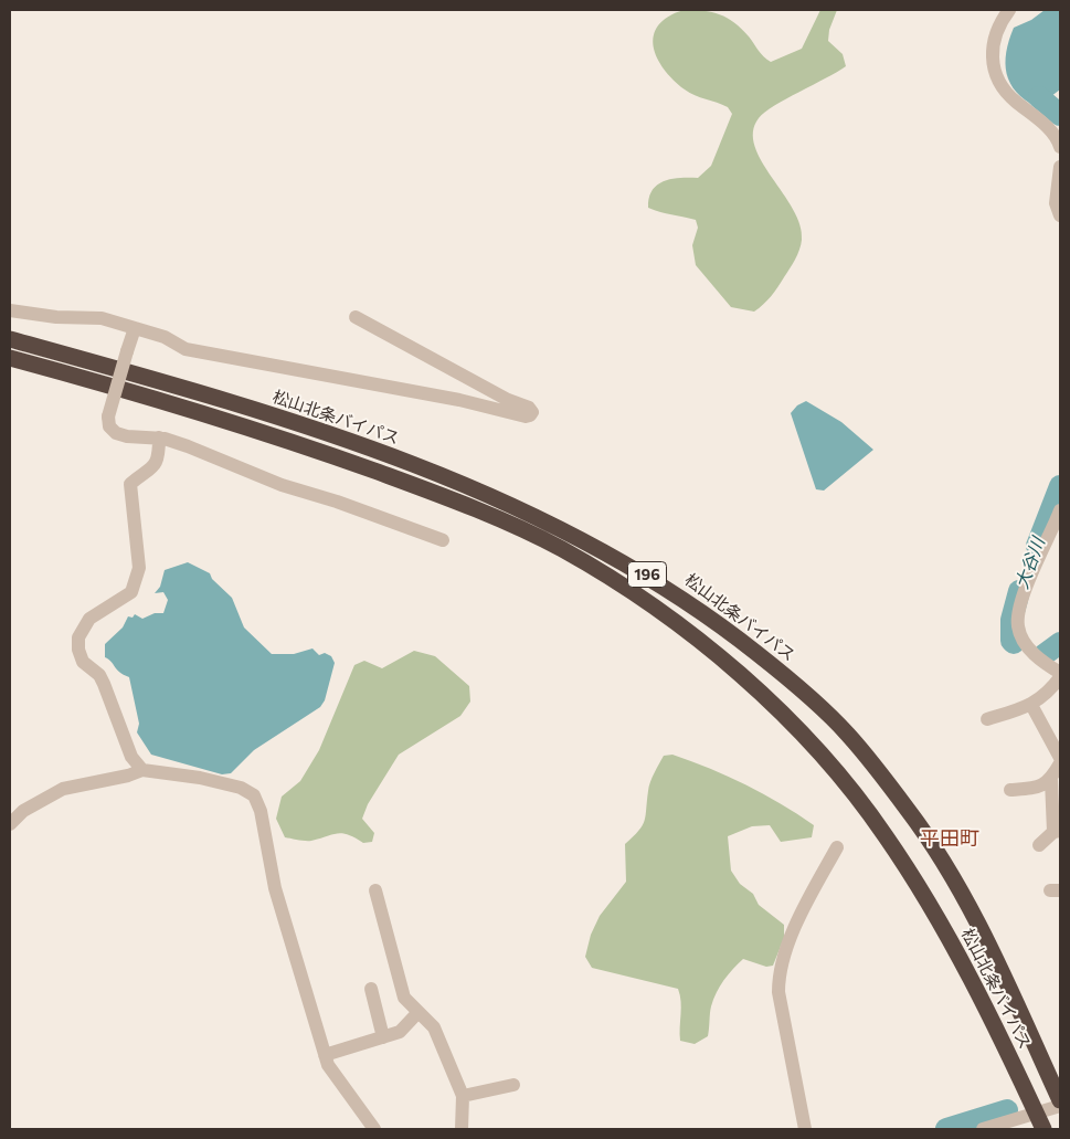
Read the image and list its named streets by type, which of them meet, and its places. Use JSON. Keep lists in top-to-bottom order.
{
  "streets": {
    "highway": ["松山北条バイパス", "196"]
  },
  "districts": ["平田町"],
  "water": ["大谷川"]
}
